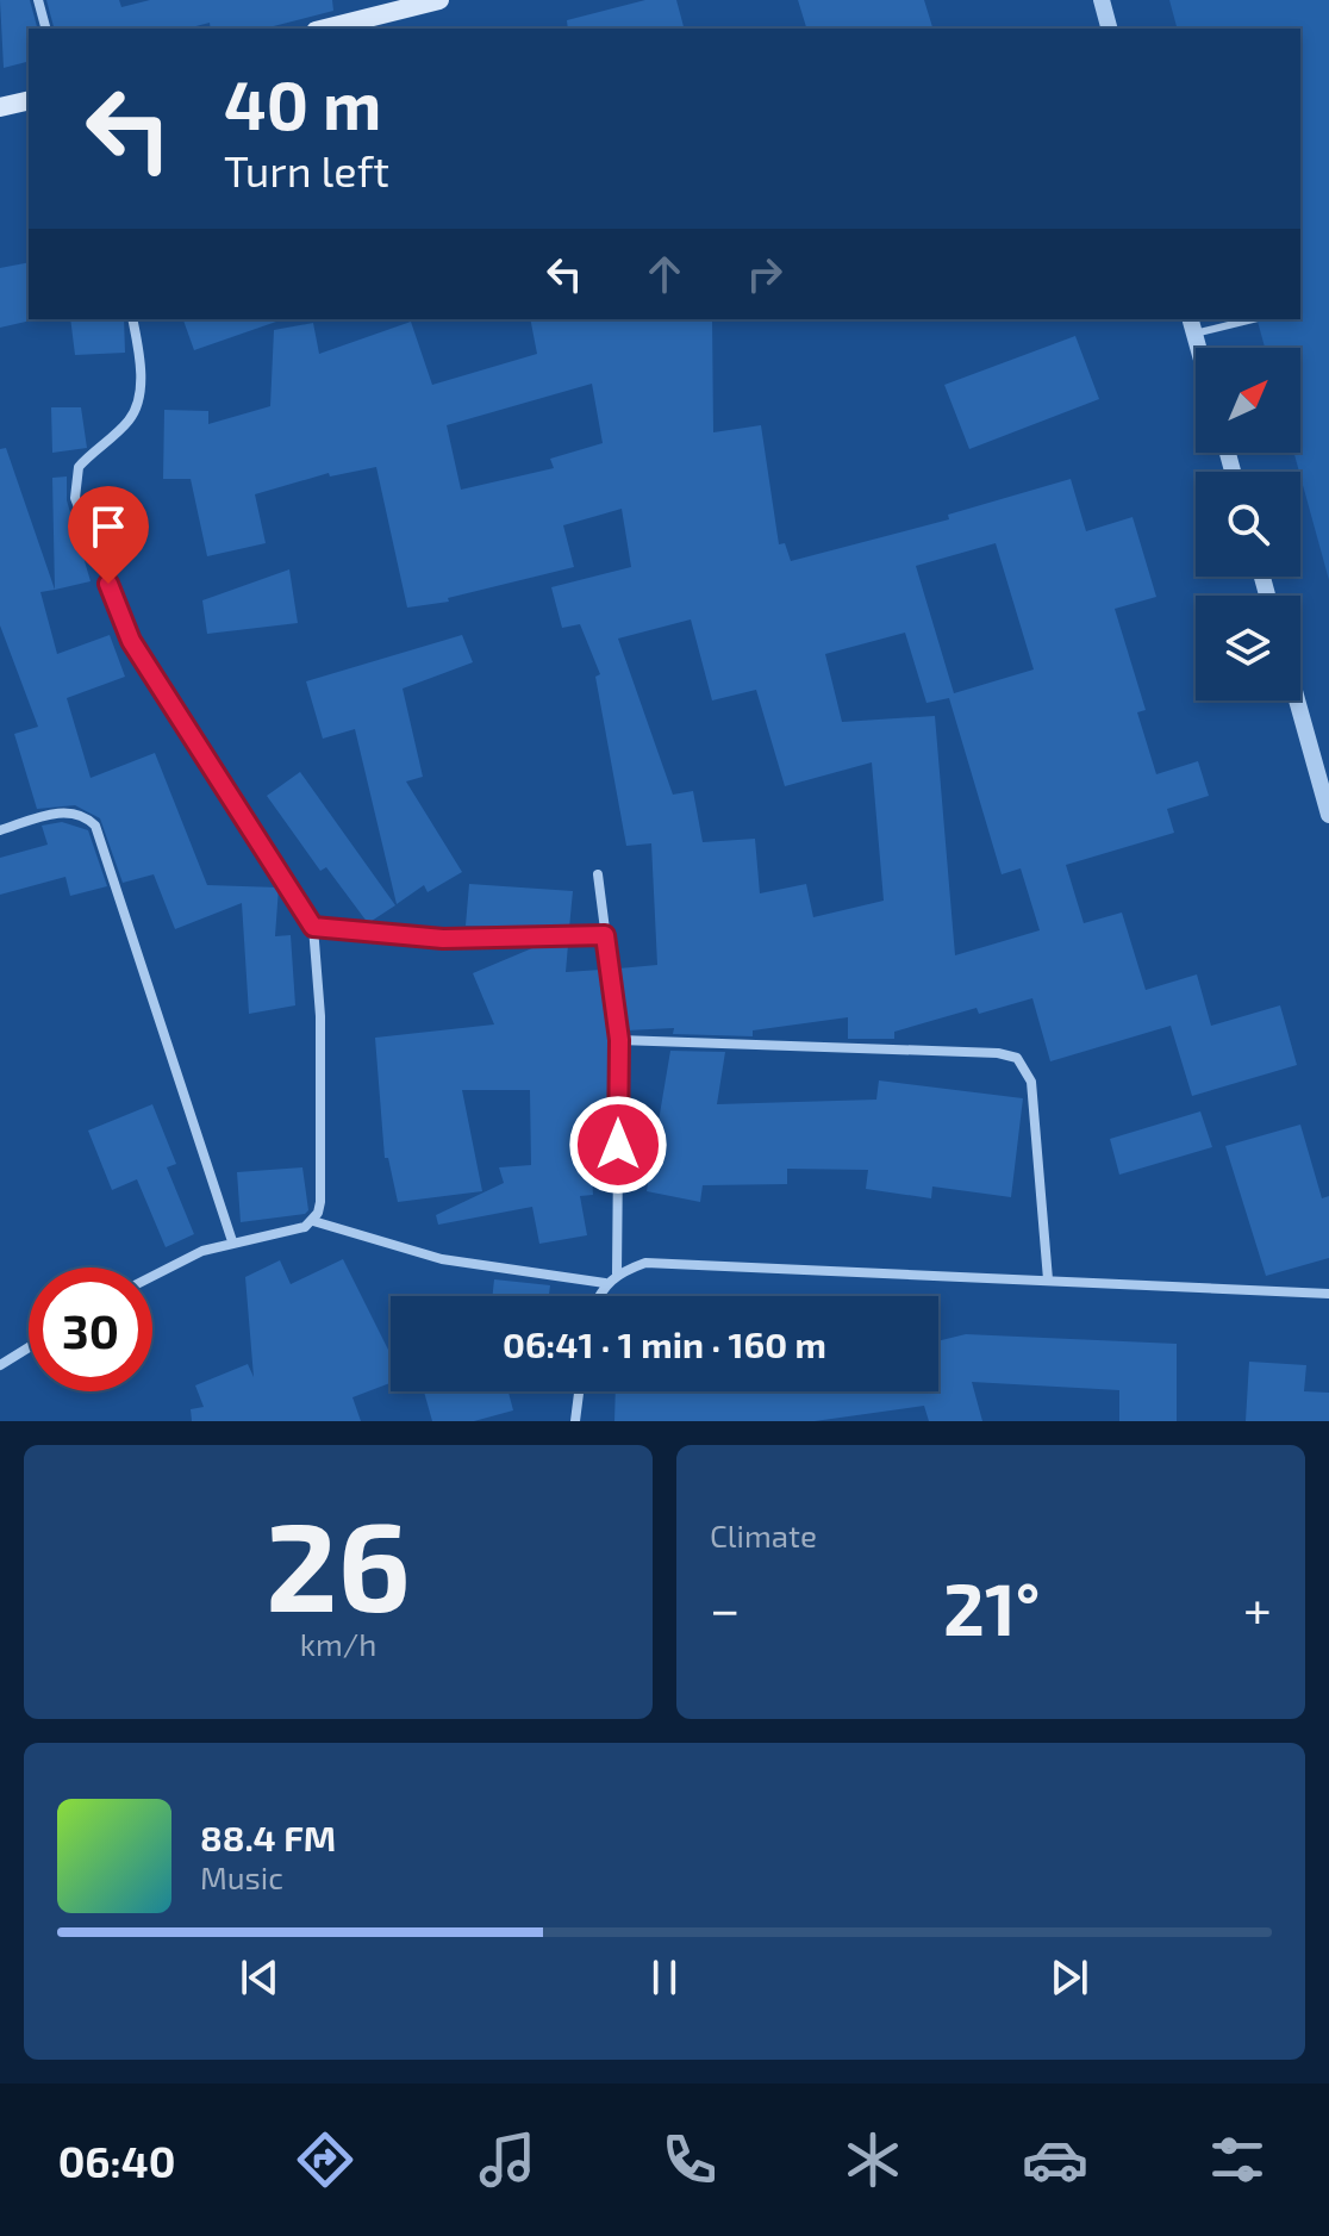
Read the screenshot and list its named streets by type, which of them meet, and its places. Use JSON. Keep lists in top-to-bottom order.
{
  "north": "top right",
  "page": {
    "turn": ["40 m", "Turn left"],
    "limit": "30",
    "trip": "06:41 · 1 min · 160 m",
    "tile": [
      ["26", "km/h"],
      "Climate"
    ],
    "heat": ["−", "21°", "+"],
    "song": ["88.4 FM", "Music"],
    "tabs": "06:40"
  }
}
